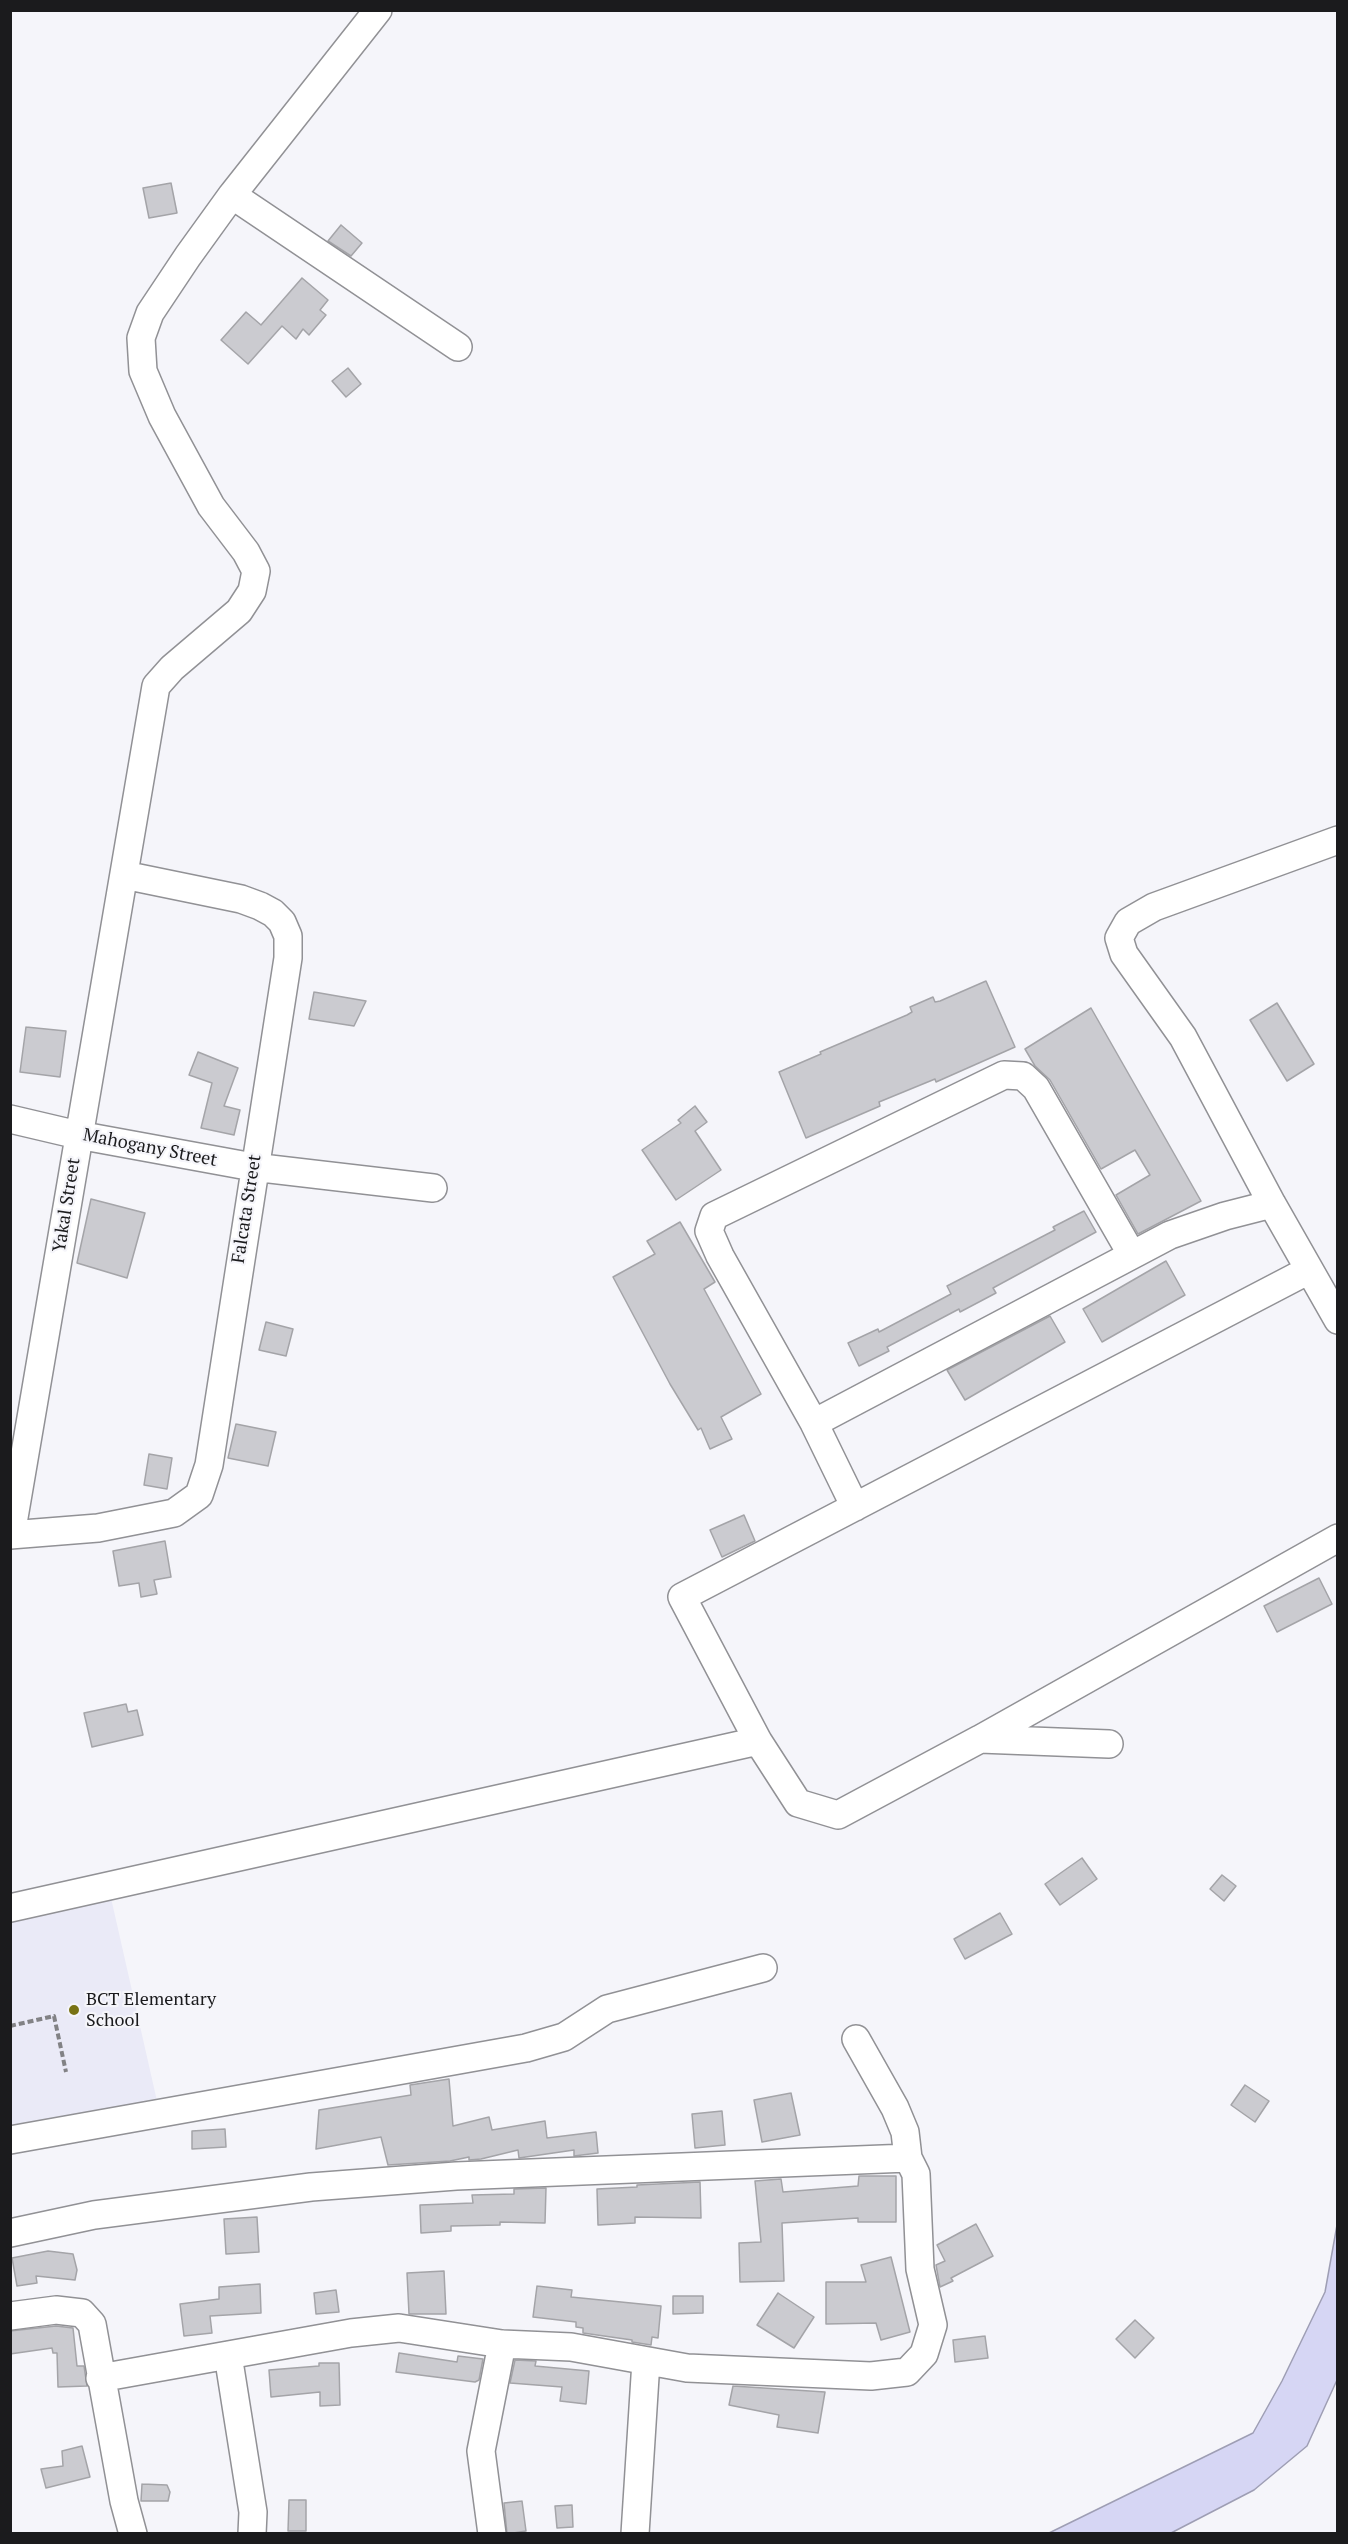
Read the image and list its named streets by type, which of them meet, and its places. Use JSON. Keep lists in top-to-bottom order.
{
  "streets": {
    "street": ["Mahogany Street", "Yakal Street", "Falcata Street"]
  },
  "crossings": [
    ["Mahogany Street", "Yakal Street"],
    ["Mahogany Street", "Falcata Street"],
    ["Yakal Street", "Falcata Street"]
  ],
  "places": ["BCT Elementary School"]
}
